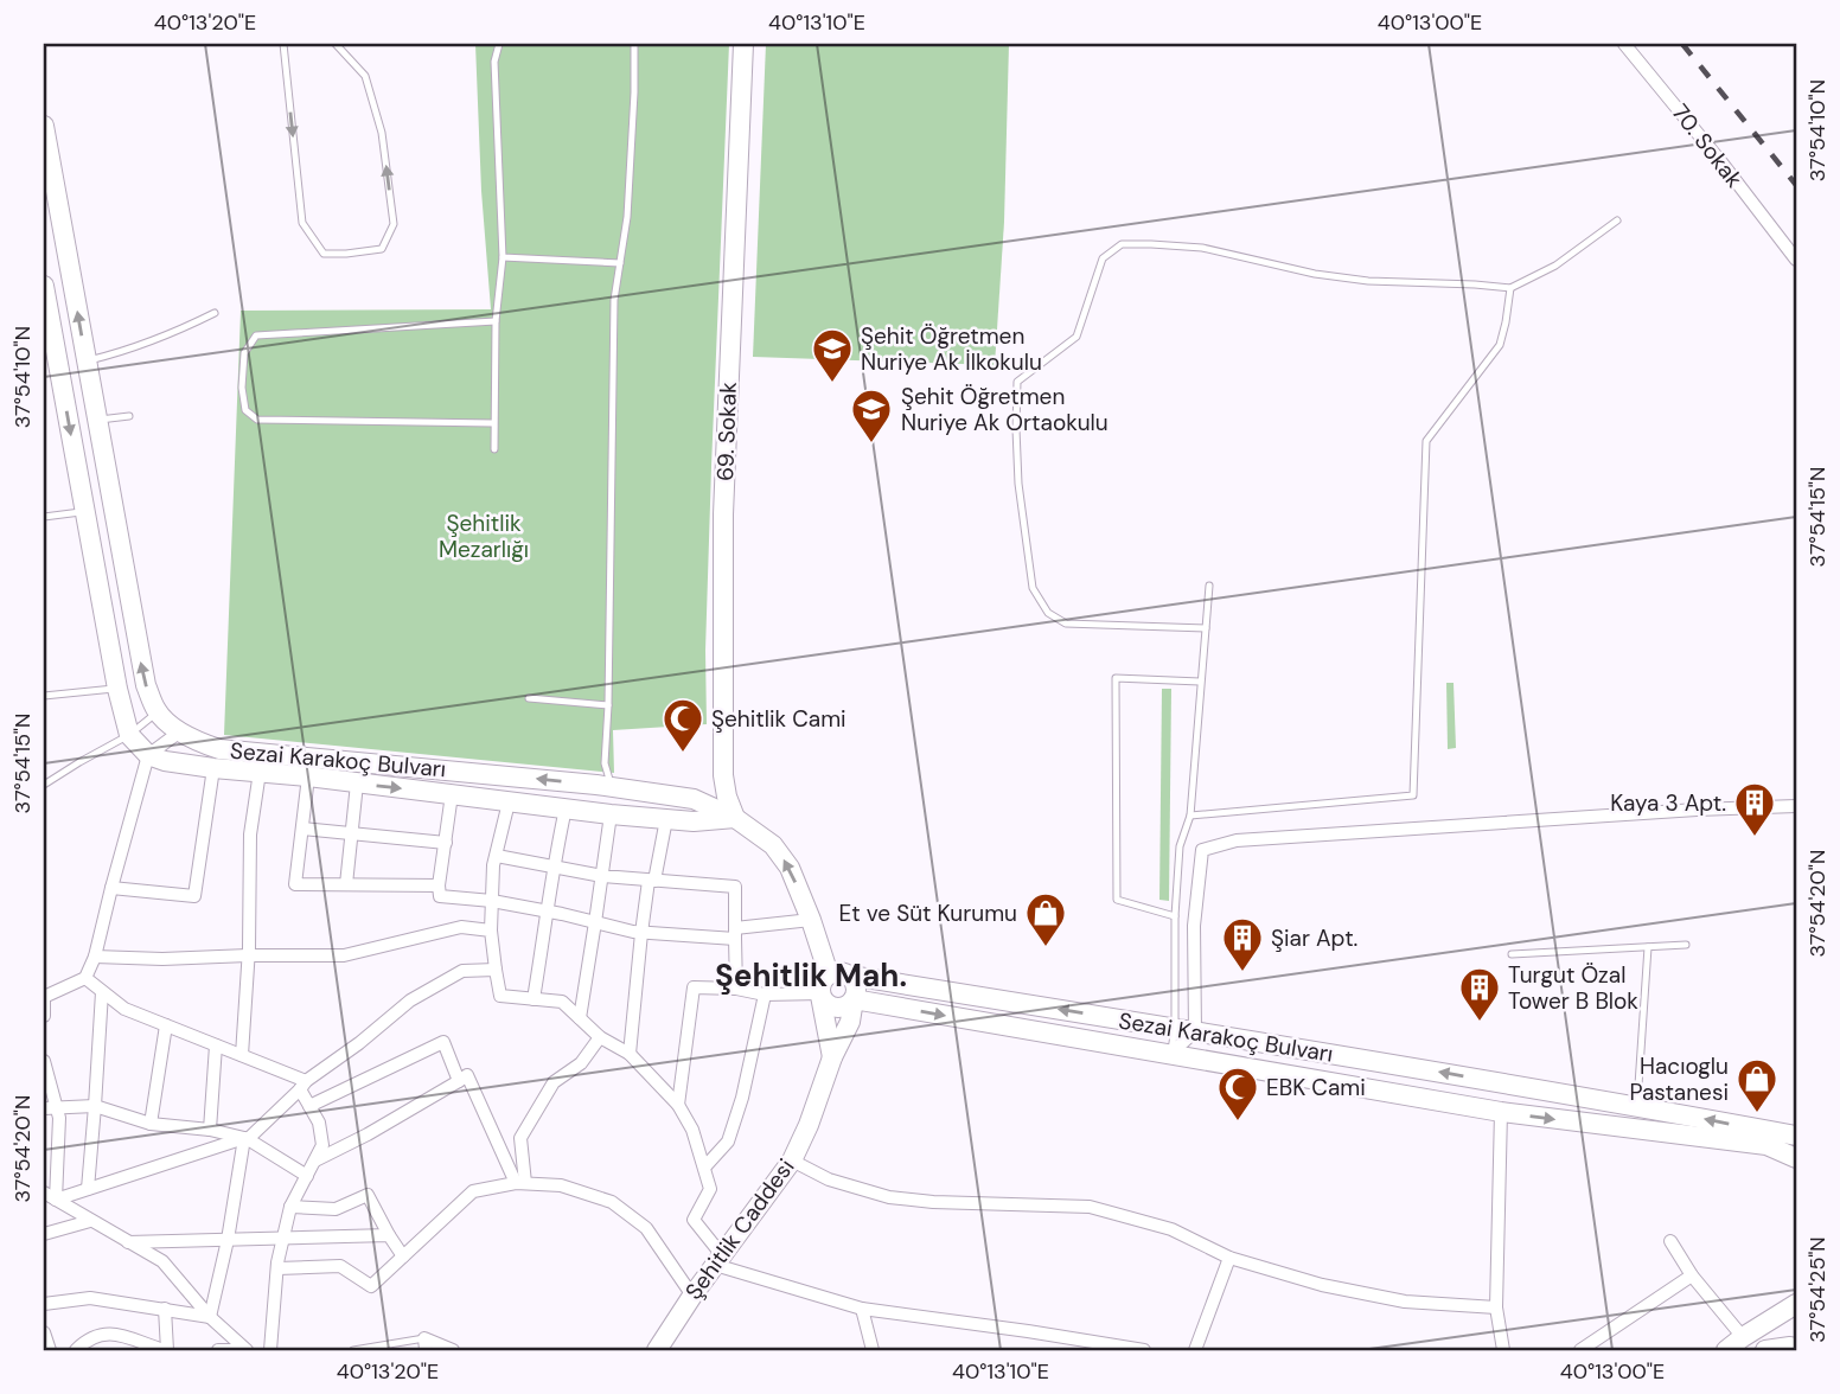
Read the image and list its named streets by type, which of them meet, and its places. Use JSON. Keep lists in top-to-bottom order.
{
  "streets": {
    "street": [
      "70. Sokak",
      "69. Sokak",
      "Sezai Karakoç Bulvarı",
      "Şehitlik Caddesi"
    ]
  },
  "crossings": [
    ["69. Sokak", "Sezai Karakoç Bulvarı"],
    ["Sezai Karakoç Bulvarı", "Şehitlik Caddesi"]
  ],
  "districts": ["Şehitlik Mah."],
  "parks": ["Şehitlik Mezarlığı"],
  "places": {
    "school or university": ["Şehit Öğretmen Nuriye Ak İlkokulu", "Şehit Öğretmen Nuriye Ak Ortaokulu"],
    "mosque": ["Şehitlik Cami", "EBK Cami"],
    "building": ["Kaya 3 Apt.", "Şiar Apt.", "Turgut Özal Tower B Blok"],
    "shop": ["Et ve Süt Kurumu", "Hacıoglu Pastanesi"]
  },
  "coordinates": [
    "40°13'20\"E",
    "40°13'10\"E",
    "40°13'00\"E",
    "37°54'10\"N",
    "37°54'15\"N",
    "37°54'20\"N",
    "37°54'25\"N"
  ]
}
